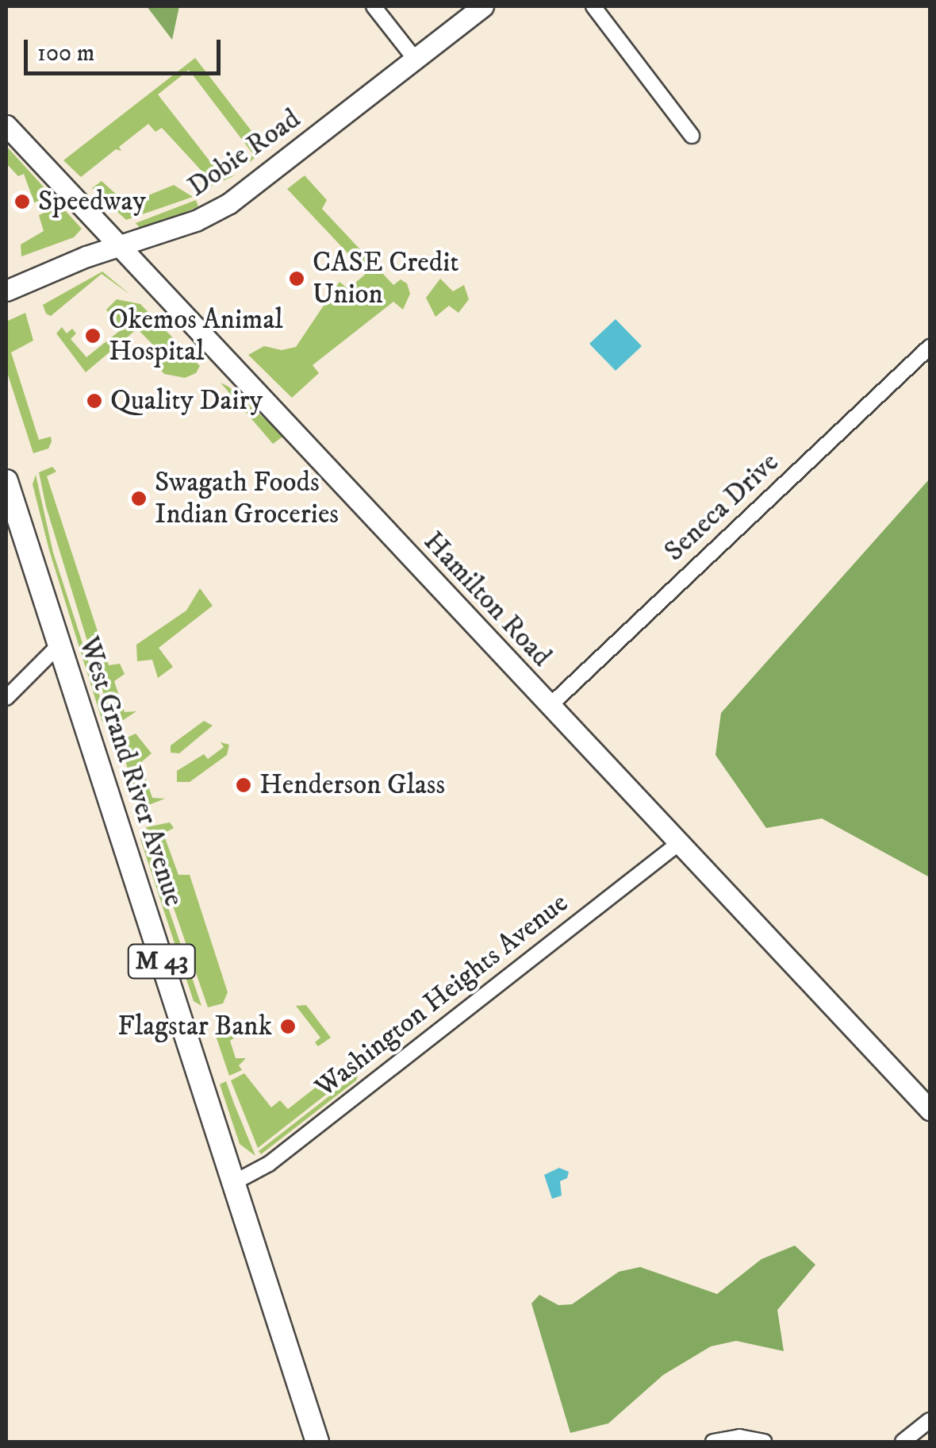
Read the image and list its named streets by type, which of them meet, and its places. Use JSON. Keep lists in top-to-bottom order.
{
  "streets": {
    "main road": ["West Grand River Avenue", "M 43"],
    "street": [
      "Dobie Road",
      "Seneca Drive",
      "Hamilton Road",
      "Washington Heights Avenue"
    ]
  },
  "crossings": [
    ["Dobie Road", "Hamilton Road"],
    ["Seneca Drive", "Hamilton Road"],
    ["Hamilton Road", "Washington Heights Avenue"],
    ["West Grand River Avenue", "Washington Heights Avenue"]
  ],
  "places": [
    "Speedway",
    "CASE Credit Union",
    "Okemos Animal Hospital",
    "Quality Dairy",
    "Swagath Foods Indian Groceries",
    "Henderson Glass",
    "Flagstar Bank"
  ],
  "scale_bar": "100 m"
}
